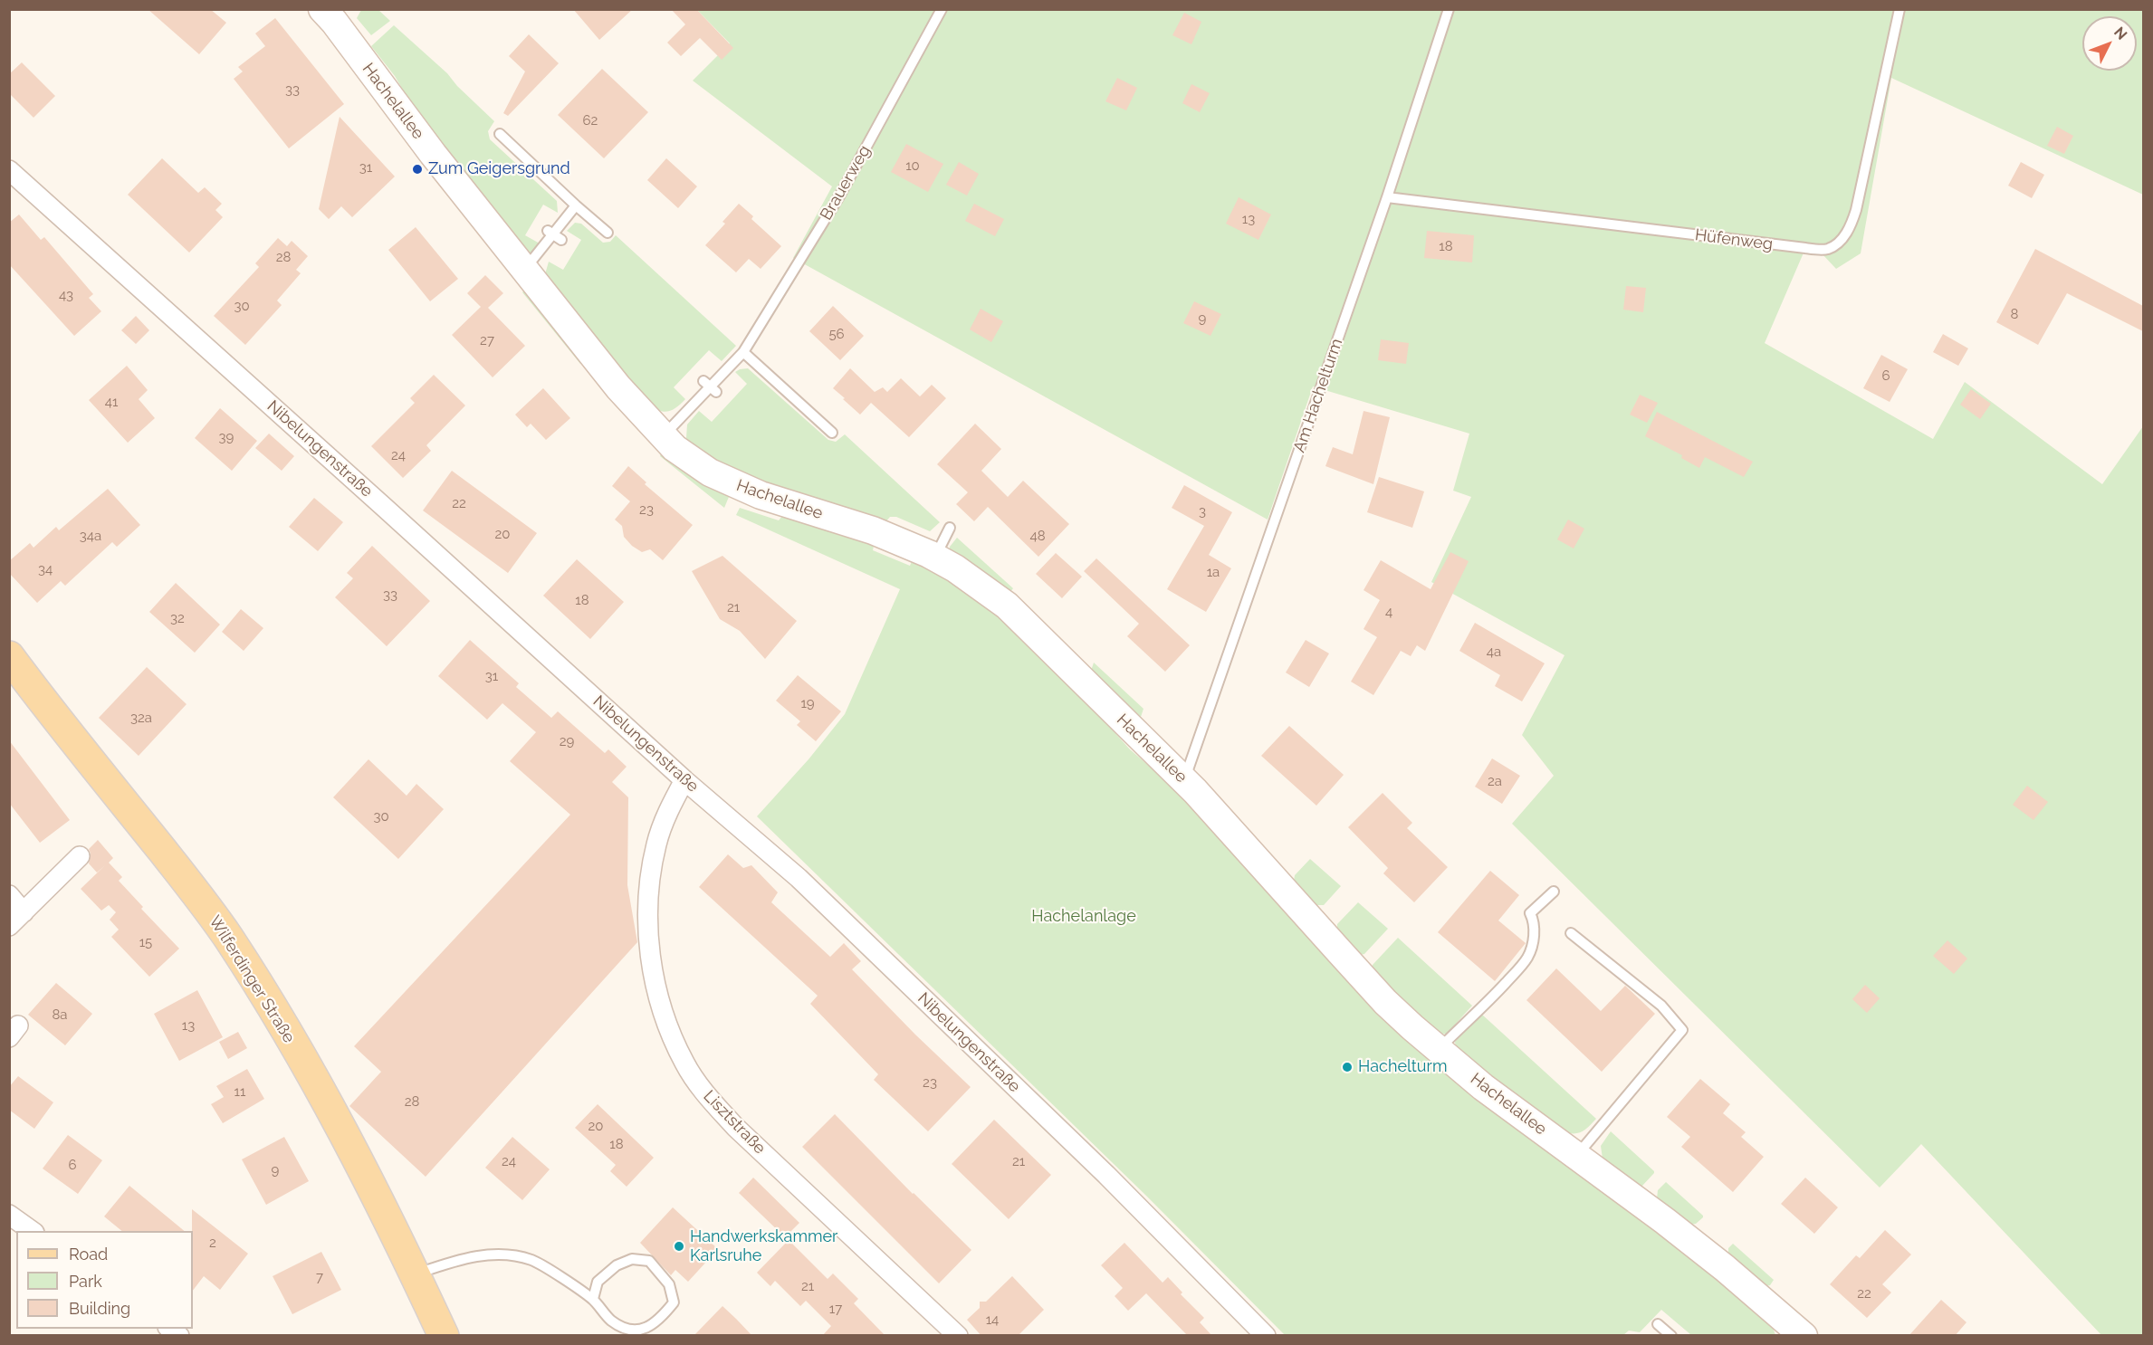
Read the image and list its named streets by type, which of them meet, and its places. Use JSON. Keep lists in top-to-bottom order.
{
  "streets": {
    "main road": ["Wilferdinger Straße"],
    "street": ["Hachelallee", "Nibelungenstraße", "Lisztstraße"],
    "lane": ["Brauerweg", "Hüfenweg", "Am Hachelturm"]
  },
  "crossings": [
    ["Hachelallee", "Am Hachelturm"],
    ["Hüfenweg", "Am Hachelturm"],
    ["Nibelungenstraße", "Lisztstraße"]
  ],
  "parks": ["Hachelanlage"],
  "places": ["Zum Geigersgrund", "Hachelturm", "Handwerkskammer Karlsruhe"],
  "house_numbers": [
    "33",
    "62",
    "10",
    "31",
    "13",
    "18",
    "28",
    "43",
    "30",
    "8",
    "9",
    "56",
    "27",
    "6",
    "41",
    "39",
    "24",
    "22",
    "23",
    "3",
    "20",
    "34a",
    "48",
    "34",
    "1a",
    "33",
    "18",
    "21",
    "4",
    "32",
    "4a",
    "31",
    "19",
    "32a",
    "29",
    "2a",
    "30",
    "15",
    "8a",
    "13",
    "23",
    "11",
    "28",
    "20",
    "18",
    "24",
    "21",
    "6",
    "9",
    "2",
    "7",
    "21",
    "22",
    "17",
    "14"
  ],
  "legend": ["Road", "Park", "Building"],
  "north": "top right"
}
